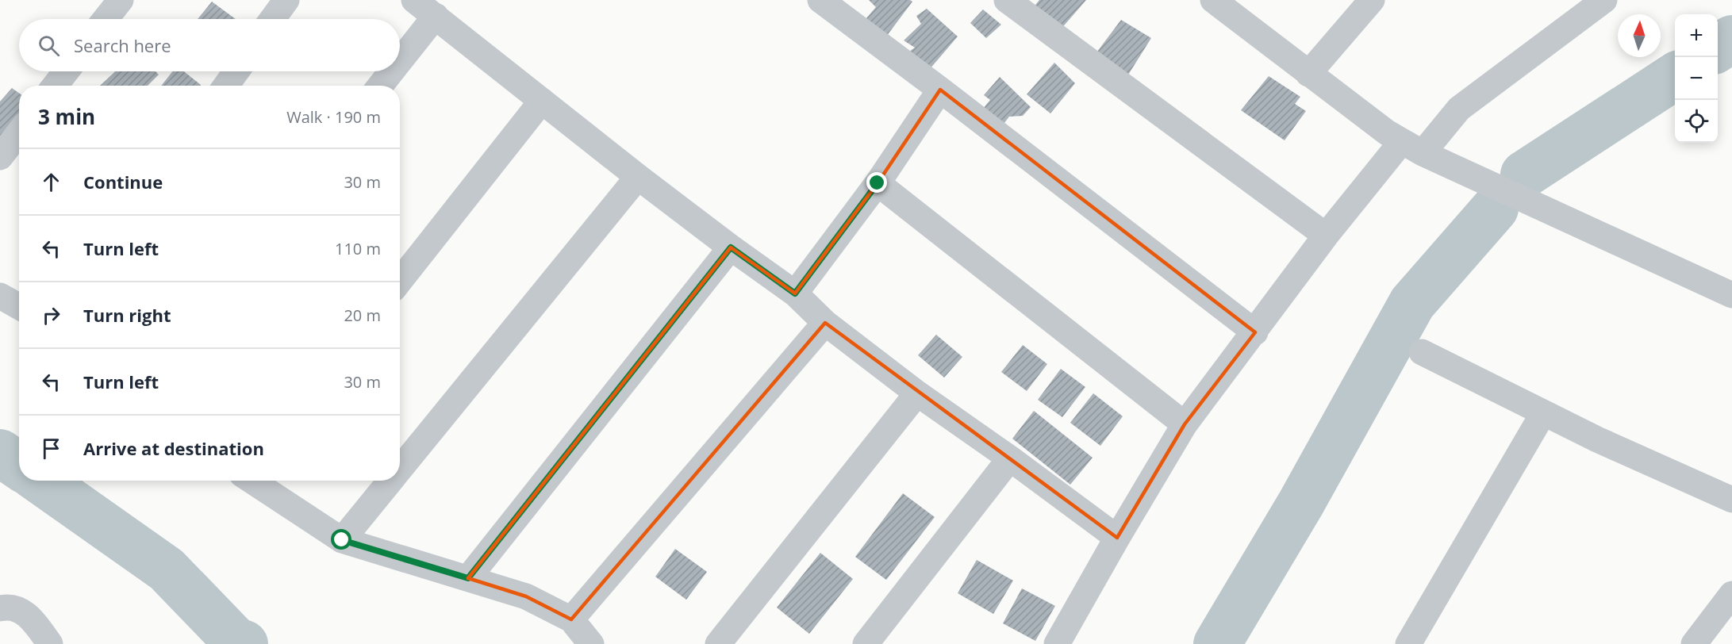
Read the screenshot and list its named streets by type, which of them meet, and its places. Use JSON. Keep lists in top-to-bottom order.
{
  "north": "top",
  "page": {
    "map_buttons": ["+", "−"],
    "search": "Search here",
    "heading": ["3 min", "Walk · 190 m"],
    "list": [
      ["Continue", "30 m"],
      ["Turn left", "110 m"],
      ["Turn right", "20 m"],
      ["Turn left", "30 m"],
      "Arrive at destination"
    ]
  }
}
